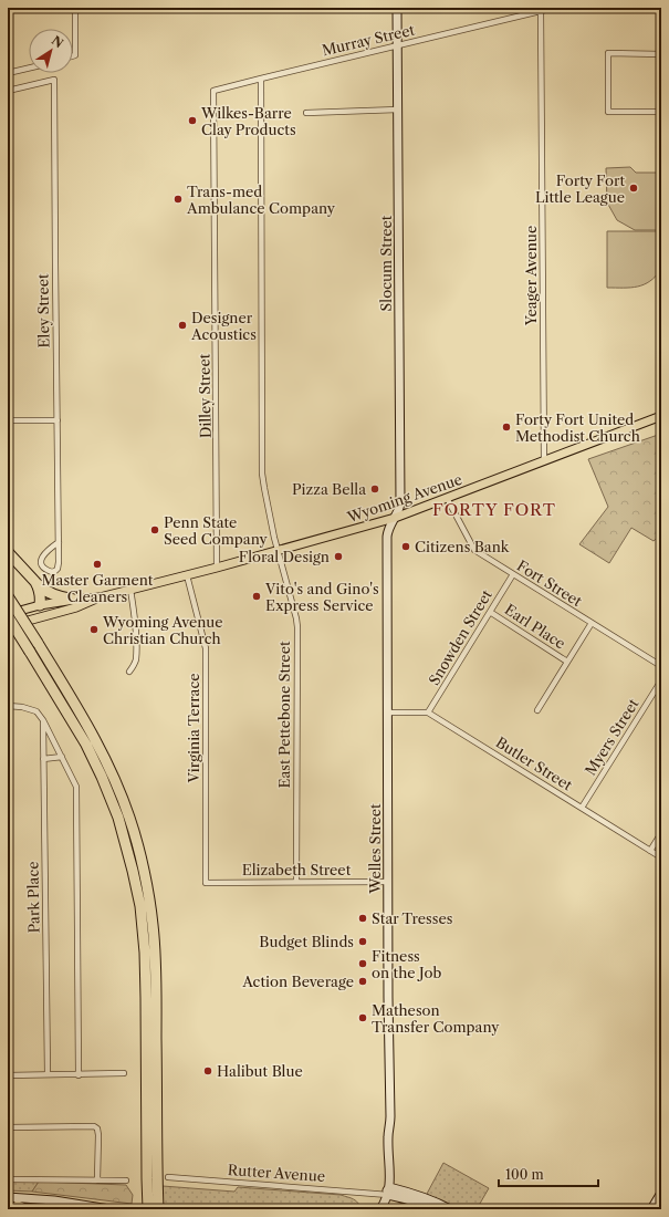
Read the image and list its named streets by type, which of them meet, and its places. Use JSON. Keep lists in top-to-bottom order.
{
  "streets": {
    "main road": [
      "Slocum Street",
      "Wyoming Avenue",
      "Welles Street",
      "Rutter Avenue"
    ],
    "street": [
      "Murray Street",
      "Yeager Avenue",
      "Eley Street",
      "Dilley Street",
      "Fort Street",
      "Earl Place",
      "Snowden Street",
      "East Pettebone Street",
      "Virginia Terrace",
      "Myers Street",
      "Butler Street",
      "Elizabeth Street",
      "Park Place"
    ]
  },
  "crossings": [
    ["Murray Street", "Slocum Street"],
    ["Murray Street", "Yeager Avenue"],
    ["Murray Street", "Dilley Street"],
    ["Murray Street", "East Pettebone Street"],
    ["Slocum Street", "Wyoming Avenue"],
    ["Slocum Street", "Welles Street"],
    ["Yeager Avenue", "Wyoming Avenue"],
    ["Dilley Street", "Wyoming Avenue"],
    ["Wyoming Avenue", "Fort Street"],
    ["Wyoming Avenue", "East Pettebone Street"],
    ["Wyoming Avenue", "Virginia Terrace"],
    ["Wyoming Avenue", "Welles Street"],
    ["Fort Street", "Snowden Street"],
    ["Earl Place", "Snowden Street"],
    ["Snowden Street", "Butler Street"],
    ["East Pettebone Street", "Elizabeth Street"],
    ["Virginia Terrace", "Elizabeth Street"],
    ["Myers Street", "Butler Street"],
    ["Welles Street", "Elizabeth Street"],
    ["Welles Street", "Rutter Avenue"]
  ],
  "districts": ["FORTY FORT"],
  "places": [
    "Wilkes-Barre Clay Products",
    "Forty Fort Little League",
    "Trans-med Ambulance Company",
    "Designer Acoustics",
    "Forty Fort United Methodist Church",
    "Pizza Bella",
    "Penn State Seed Company",
    "Citizens Bank",
    "Floral Design",
    "Master Garment Cleaners",
    "Vito's and Gino's Express Service",
    "Wyoming Avenue Christian Church",
    "Star Tresses",
    "Budget Blinds",
    "Fitness on the Job",
    "Action Beverage",
    "Matheson Transfer Company",
    "Halibut Blue"
  ],
  "scale_bar": "100 m",
  "north": "top right"
}
